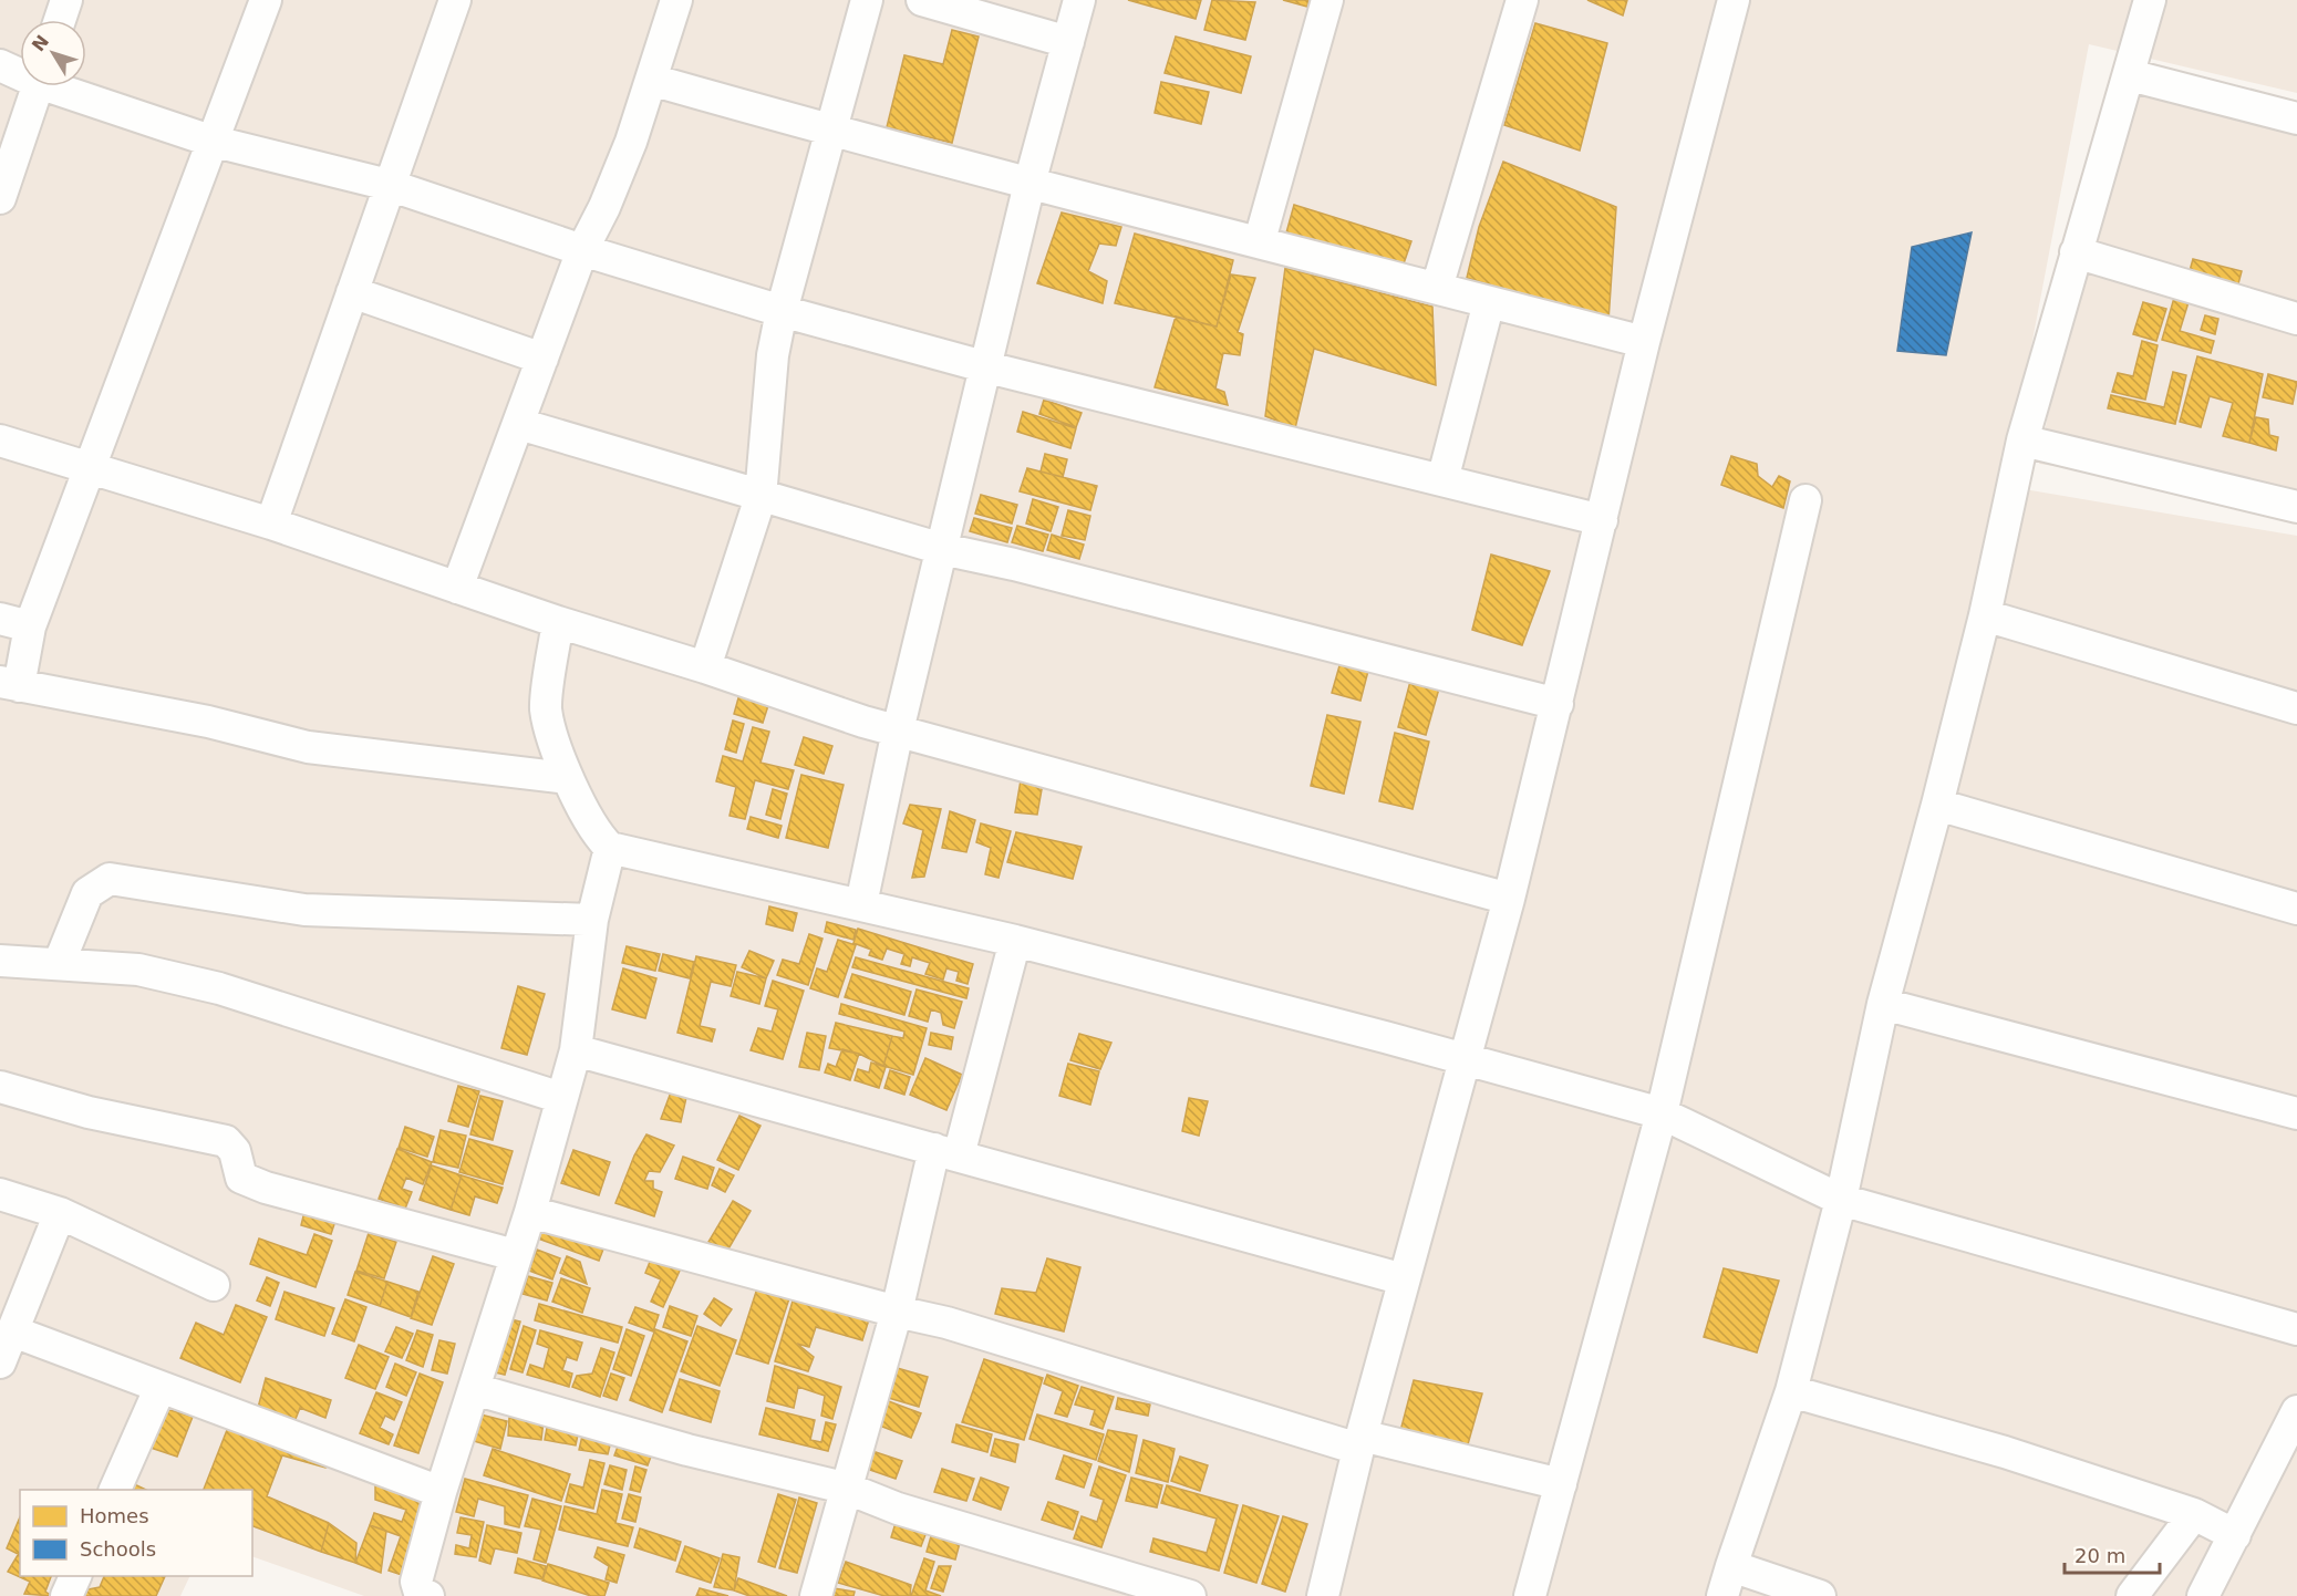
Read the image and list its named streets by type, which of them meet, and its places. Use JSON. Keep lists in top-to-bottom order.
{
  "legend": ["Homes", "Schools"],
  "scale_bar": "20 m",
  "north": "top left"
}
